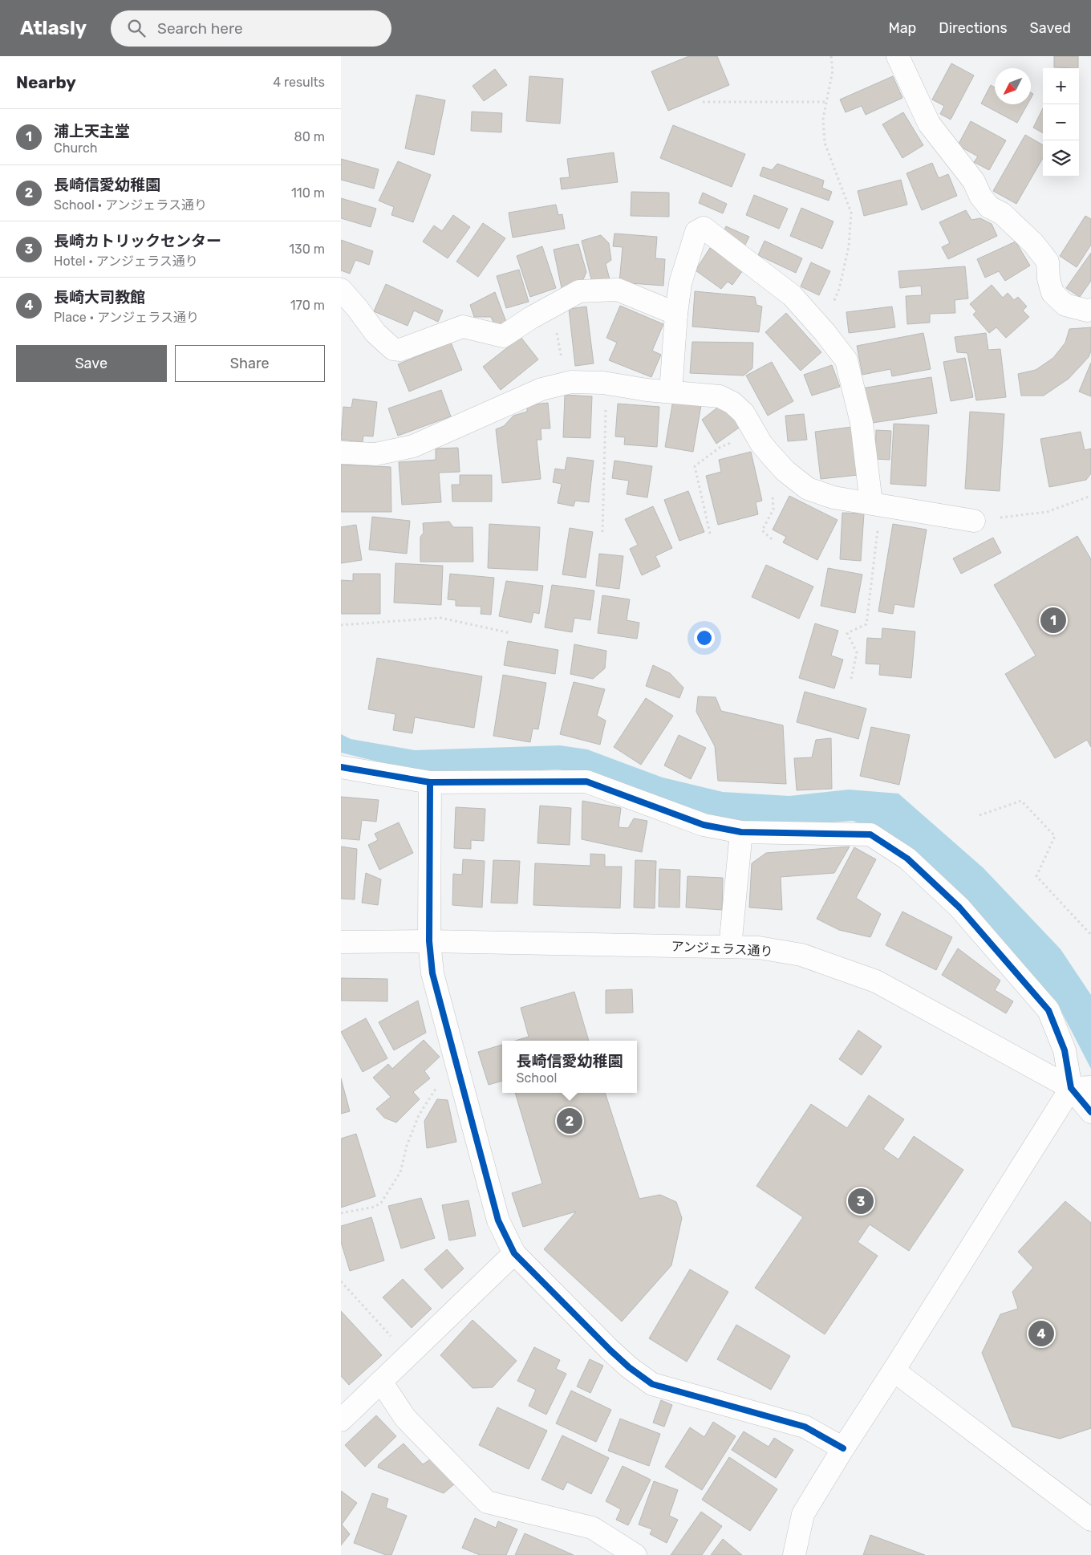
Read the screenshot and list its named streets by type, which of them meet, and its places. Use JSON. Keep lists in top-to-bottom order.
{
  "streets": {
    "street": ["アンジェラス通り"]
  },
  "north": "bottom left",
  "page": {
    "header": "Atlasly",
    "search": "Search here",
    "nav": ["Map", "Directions", "Saved"],
    "heading": ["Nearby", "4 results"],
    "map_buttons": ["+", "−"],
    "list": [
      {
        "mark": "1",
        "name": "浦上天主堂",
        "note": "Church",
        "value": "80 m"
      },
      {
        "mark": "2",
        "name": "長崎信愛幼稚園",
        "note": "School · アンジェラス通り",
        "value": "110 m"
      },
      {
        "mark": "3",
        "name": "長崎カトリックセンター",
        "note": "Hotel · アンジェラス通り",
        "value": "130 m"
      },
      {
        "mark": "4",
        "name": "長崎大司教館",
        "note": "Place · アンジェラス通り",
        "value": "170 m"
      }
    ],
    "buttons": ["Save", "Share"],
    "pins": [
      "1",
      "2",
      "3",
      "4"
    ],
    "popup": ["長崎信愛幼稚園", "School"]
  }
}
